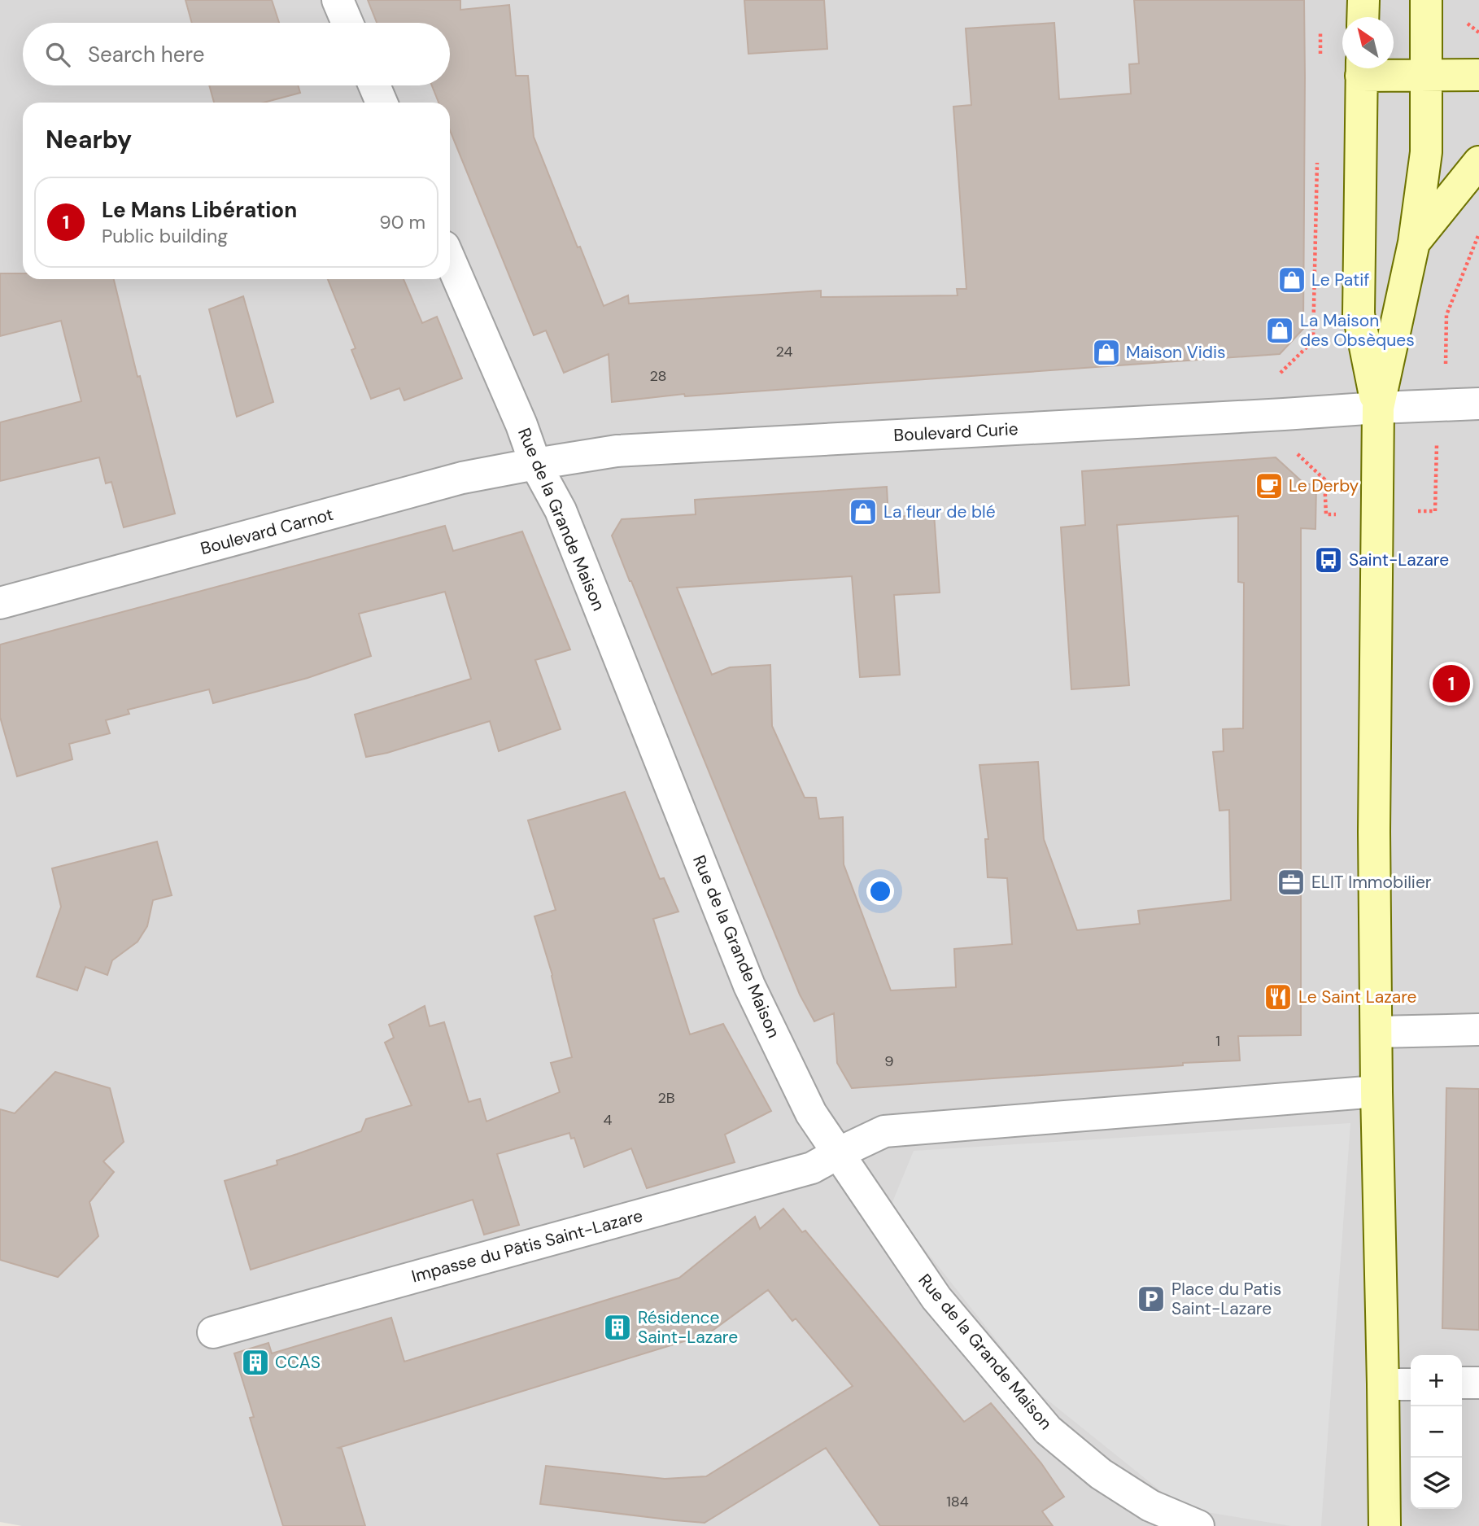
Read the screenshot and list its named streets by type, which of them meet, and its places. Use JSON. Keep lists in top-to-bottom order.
{
  "streets": {
    "street": [
      "Boulevard Curie",
      "Rue de la Grande Maison",
      "Boulevard Carnot",
      "Impasse du Pâtis Saint-Lazare"
    ]
  },
  "crossings": [
    ["Boulevard Curie", "Rue de la Grande Maison"],
    ["Boulevard Curie", "Boulevard Carnot"],
    ["Rue de la Grande Maison", "Boulevard Carnot"],
    ["Rue de la Grande Maison", "Impasse du Pâtis Saint-Lazare"]
  ],
  "places": {
    "shop": [
      "Le Patif",
      "La Maison des Obsèques",
      "Maison Vidis",
      "La fleur de blé"
    ],
    "cafe": ["Le Derby"],
    "bus stop": ["Saint-Lazare"],
    "office": ["ELIT Immobilier"],
    "restaurant": ["Le Saint Lazare"],
    "parking": ["Place du Patis Saint-Lazare"],
    "building": ["Résidence Saint-Lazare", "CCAS"]
  },
  "house_numbers": [
    "24",
    "28",
    "1",
    "9",
    "2B",
    "4",
    "184"
  ],
  "north": "top left",
  "page": {
    "search": "Search here",
    "heading": "Nearby",
    "list": [
      {
        "mark": "1",
        "name": "Le Mans Libération",
        "note": "Public building",
        "value": "90 m"
      }
    ],
    "pins": "1",
    "map_buttons": ["+", "−"]
  }
}
